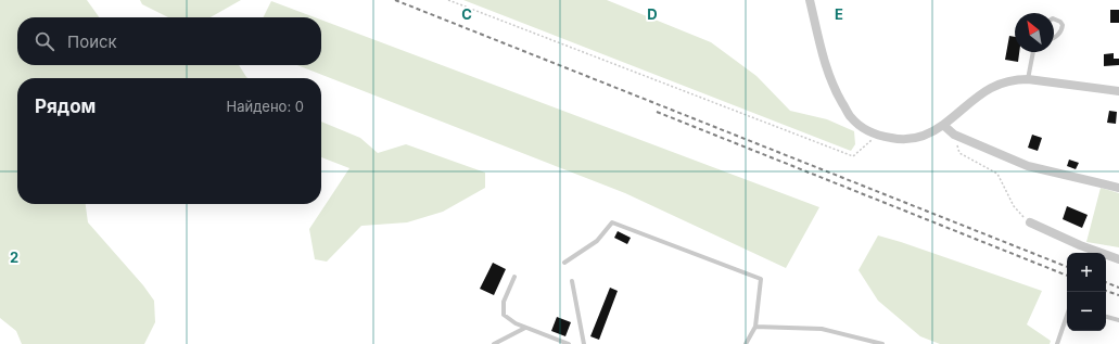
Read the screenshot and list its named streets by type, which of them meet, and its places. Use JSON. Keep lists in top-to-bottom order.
{
  "north": "top left",
  "page": {
    "search": "Поиск",
    "heading": ["Рядом", "Найдено: 0"],
    "map_buttons": ["+", "−"]
  },
  "grid": {
    "columns": ["C", "D", "E"],
    "rows": ["2"]
  }
}
